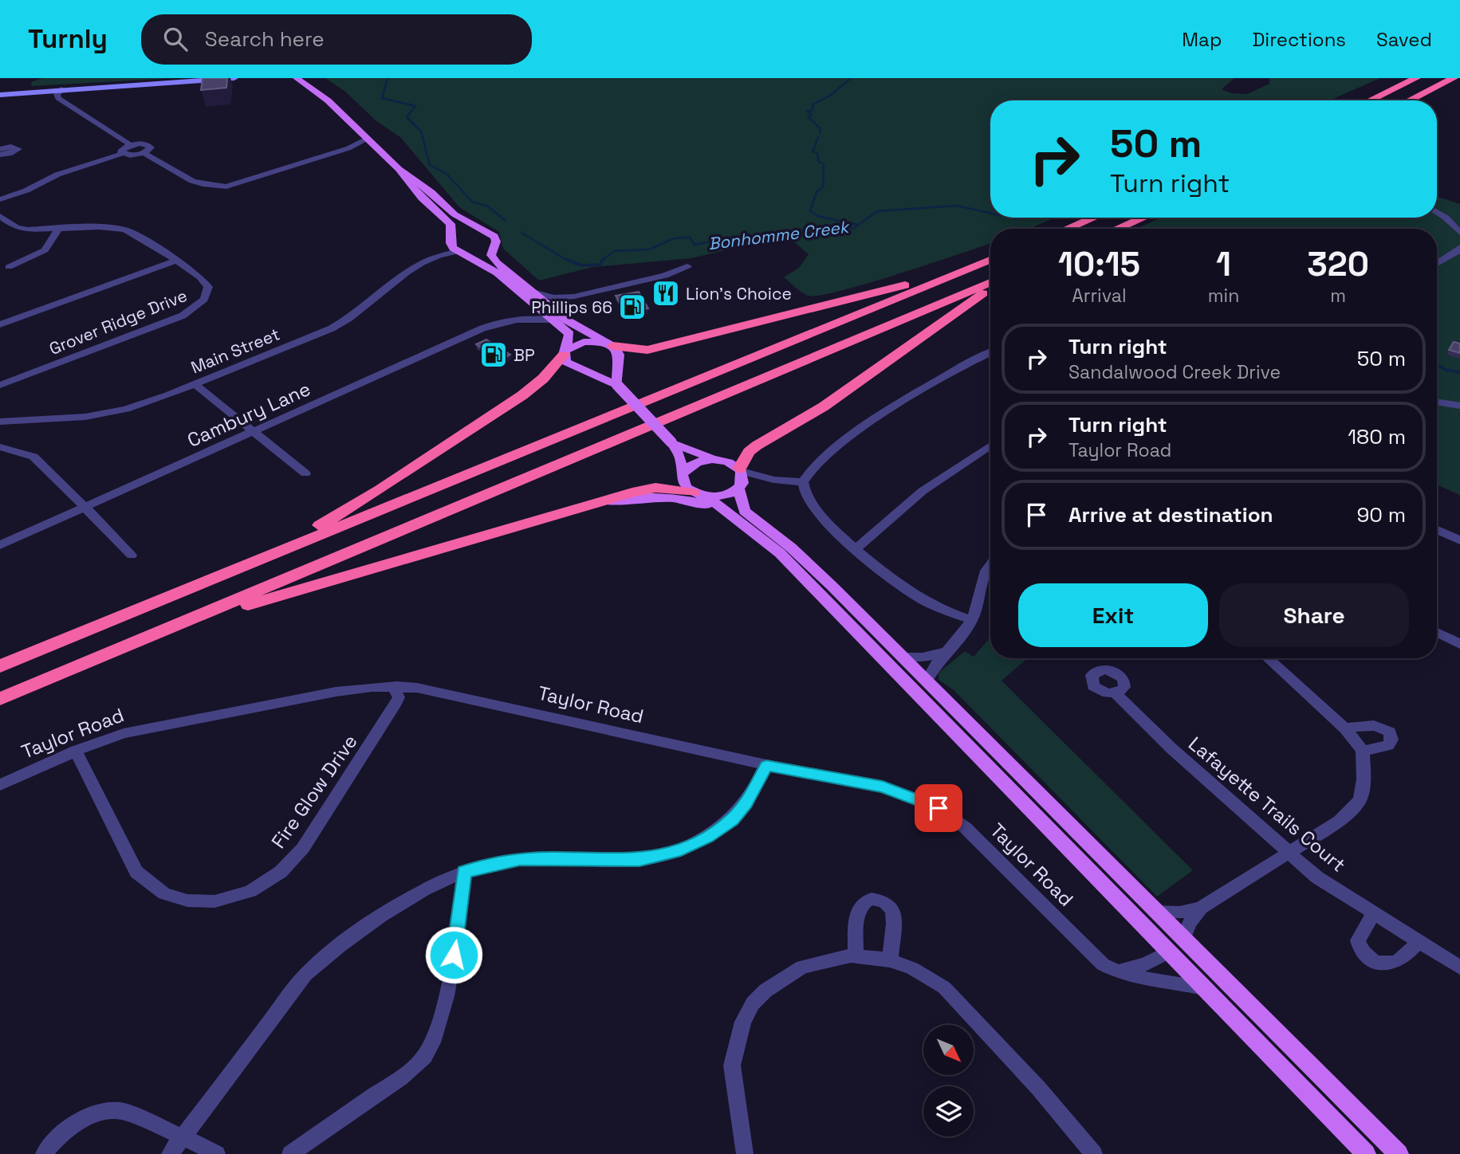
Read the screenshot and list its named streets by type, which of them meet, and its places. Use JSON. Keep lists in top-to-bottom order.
{
  "streets": {
    "street": [
      "Grover Ridge Drive",
      "Main Street",
      "Cambury Lane",
      "Taylor Road",
      "Fire Glow Drive",
      "Lafayette Trails Court"
    ]
  },
  "crossings": [
    ["Taylor Road", "Fire Glow Drive"]
  ],
  "water": ["Bonhomme Creek"],
  "places": {
    "restaurant": ["Lion's Choice"],
    "fuel station": ["Phillips 66", "BP"]
  },
  "north": "bottom right",
  "page": {
    "header": "Turnly",
    "search": "Search here",
    "nav": ["Map", "Directions", "Saved"],
    "turn": ["50 m", "Turn right"],
    "eta": [
      "10:15",
      "Arrival",
      "1",
      "min",
      "320",
      "m"
    ],
    "list": [
      {
        "name": "Turn right",
        "note": "Sandalwood Creek Drive",
        "value": "50 m"
      },
      {
        "name": "Turn right",
        "note": "Taylor Road",
        "value": "180 m"
      },
      {
        "name": "Arrive at destination",
        "value": "90 m"
      }
    ],
    "buttons": ["Exit", "Share"]
  }
}
